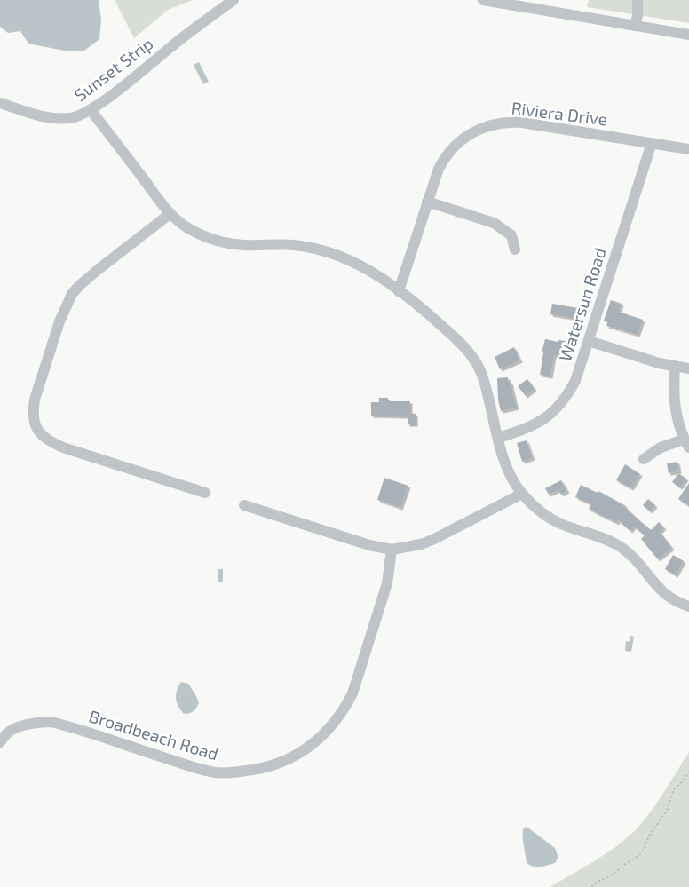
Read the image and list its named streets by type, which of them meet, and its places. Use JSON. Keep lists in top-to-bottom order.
{
  "streets": {
    "street": [
      "Sunset Strip",
      "Riviera Drive",
      "Watersun Road",
      "Broadbeach Road"
    ]
  },
  "crossings": [
    ["Riviera Drive", "Watersun Road"]
  ]
}
